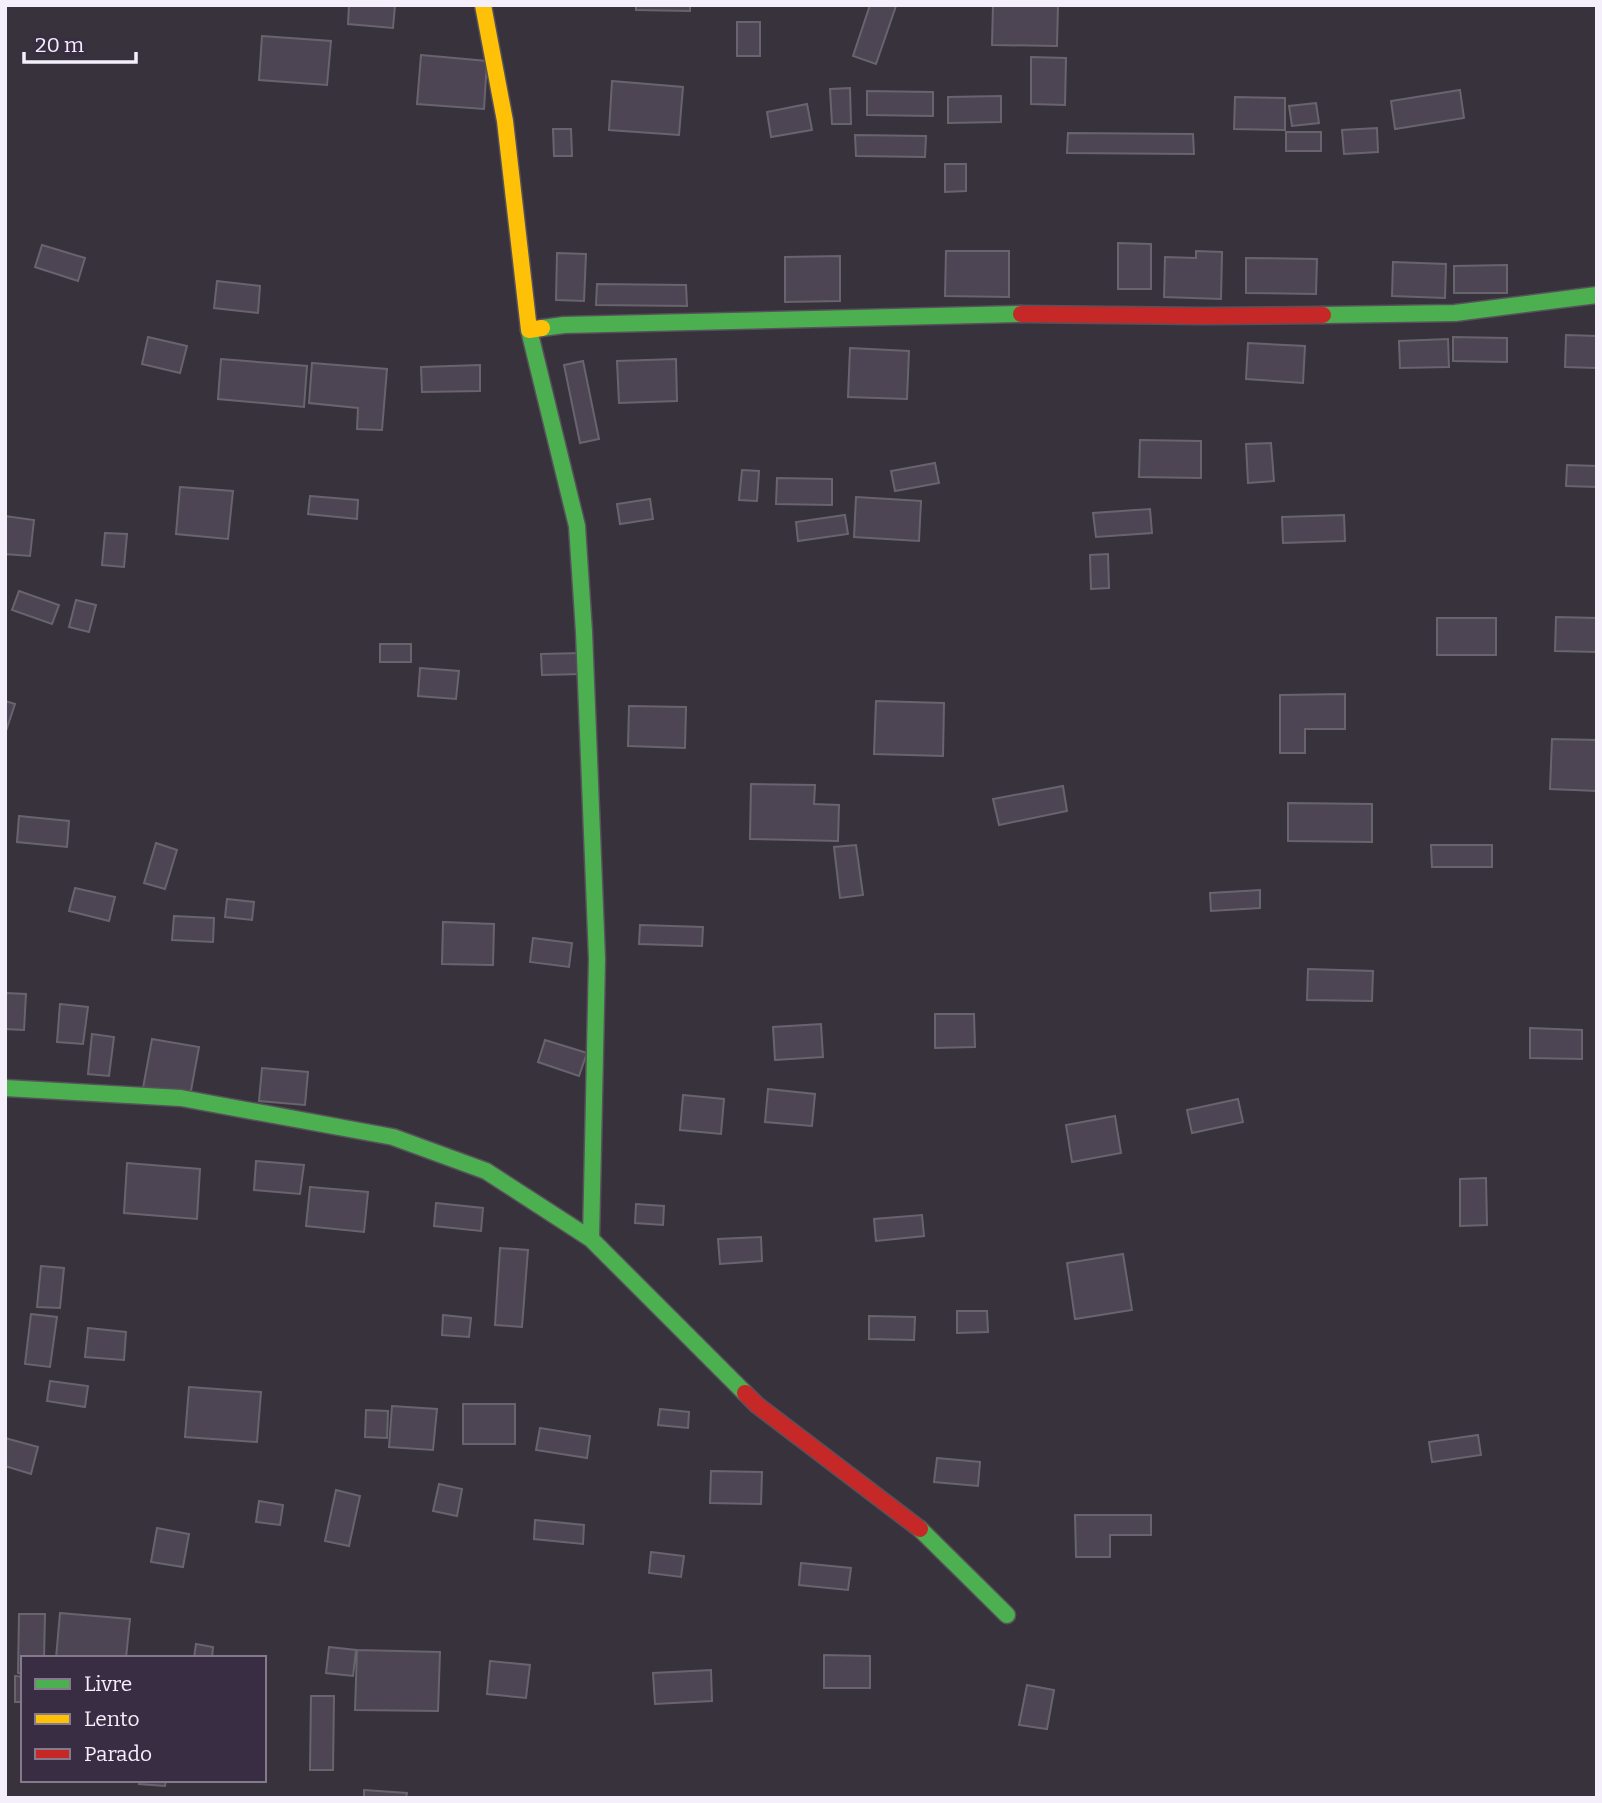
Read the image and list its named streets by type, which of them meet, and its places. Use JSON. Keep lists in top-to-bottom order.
{
  "legend": ["Livre", "Lento", "Parado"],
  "scale_bar": "20 m"
}
